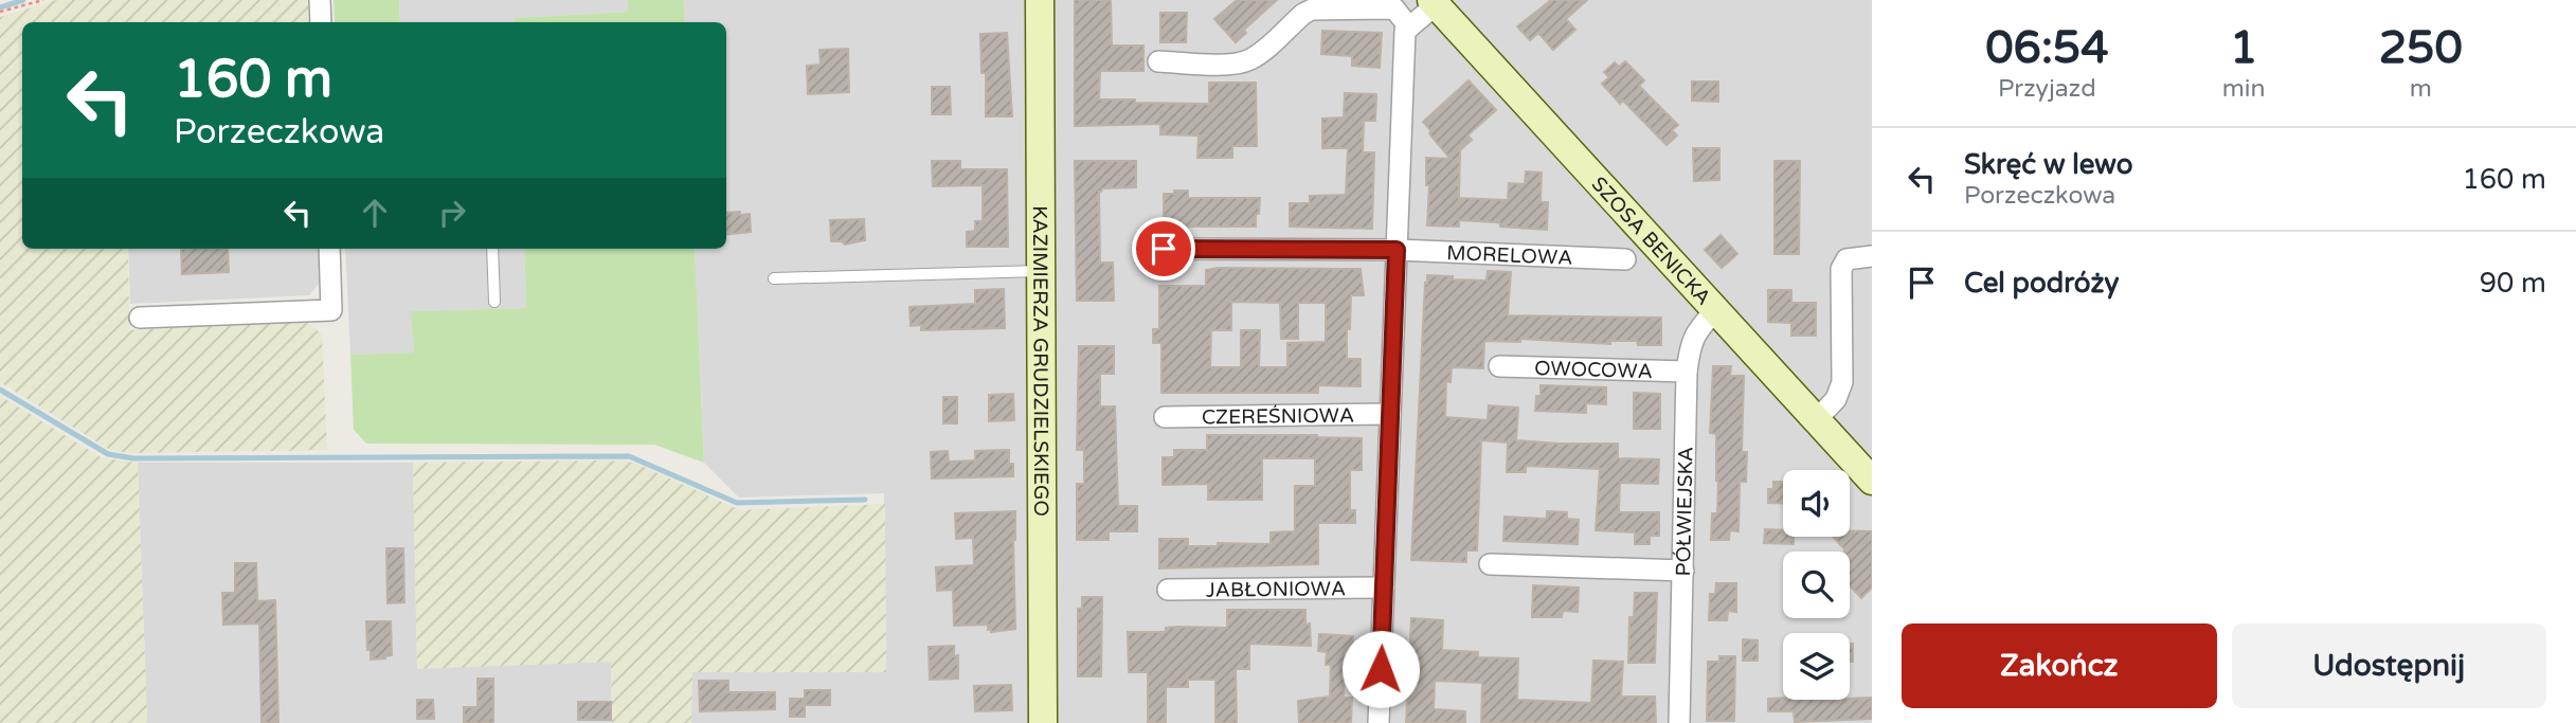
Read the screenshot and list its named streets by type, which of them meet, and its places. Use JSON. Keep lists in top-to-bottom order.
{
  "streets": {
    "street": [
      "SZOSA BENICKA",
      "MORELOWA",
      "KAZIMIERZA GRUDZIELSKIEGO",
      "OWOCOWA",
      "CZEREŚNIOWA",
      "PÓŁWIEJSKA",
      "JABŁONIOWA"
    ]
  },
  "crossings": [
    ["SZOSA BENICKA", "PÓŁWIEJSKA"],
    ["OWOCOWA", "PÓŁWIEJSKA"]
  ],
  "page": {
    "eta": [
      "06:54",
      "Przyjazd",
      "1",
      "min",
      "250",
      "m"
    ],
    "turn": ["160 m", "Porzeczkowa"],
    "list": [
      {
        "name": "Skręć w lewo",
        "note": "Porzeczkowa",
        "value": "160 m"
      },
      {
        "name": "Cel podróży",
        "value": "90 m"
      }
    ],
    "buttons": ["Zakończ", "Udostępnij"]
  }
}
